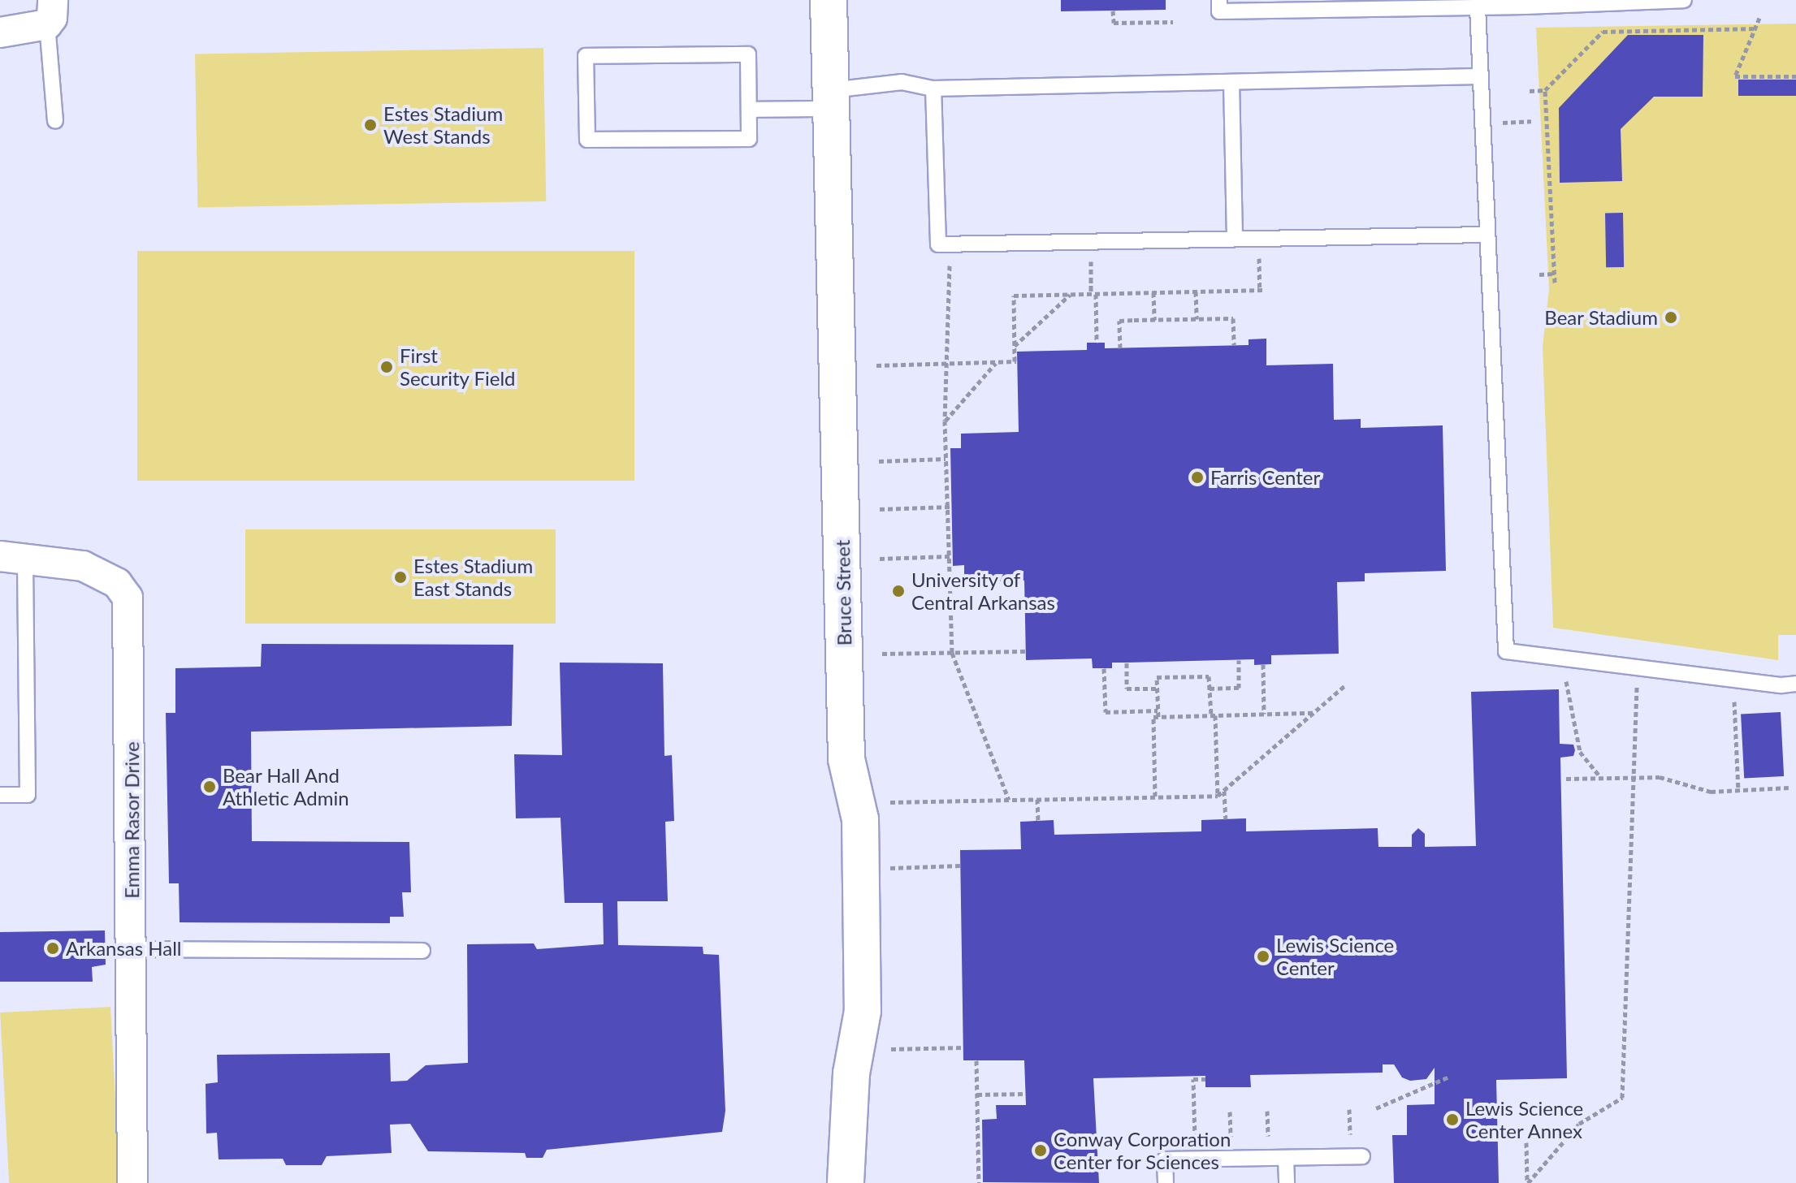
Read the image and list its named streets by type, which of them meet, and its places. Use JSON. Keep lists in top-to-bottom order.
{
  "streets": {
    "street": ["Bruce Street", "Emma Rasor Drive"]
  },
  "places": [
    "Estes Stadium West Stands",
    "Bear Stadium",
    "First Security Field",
    "Farris Center",
    "Estes Stadium East Stands",
    "University of Central Arkansas",
    "Bear Hall And Athletic Admin",
    "Arkansas Hall",
    "Lewis Science Center",
    "Lewis Science Center Annex",
    "Conway Corporation Center for Sciences"
  ]
}
